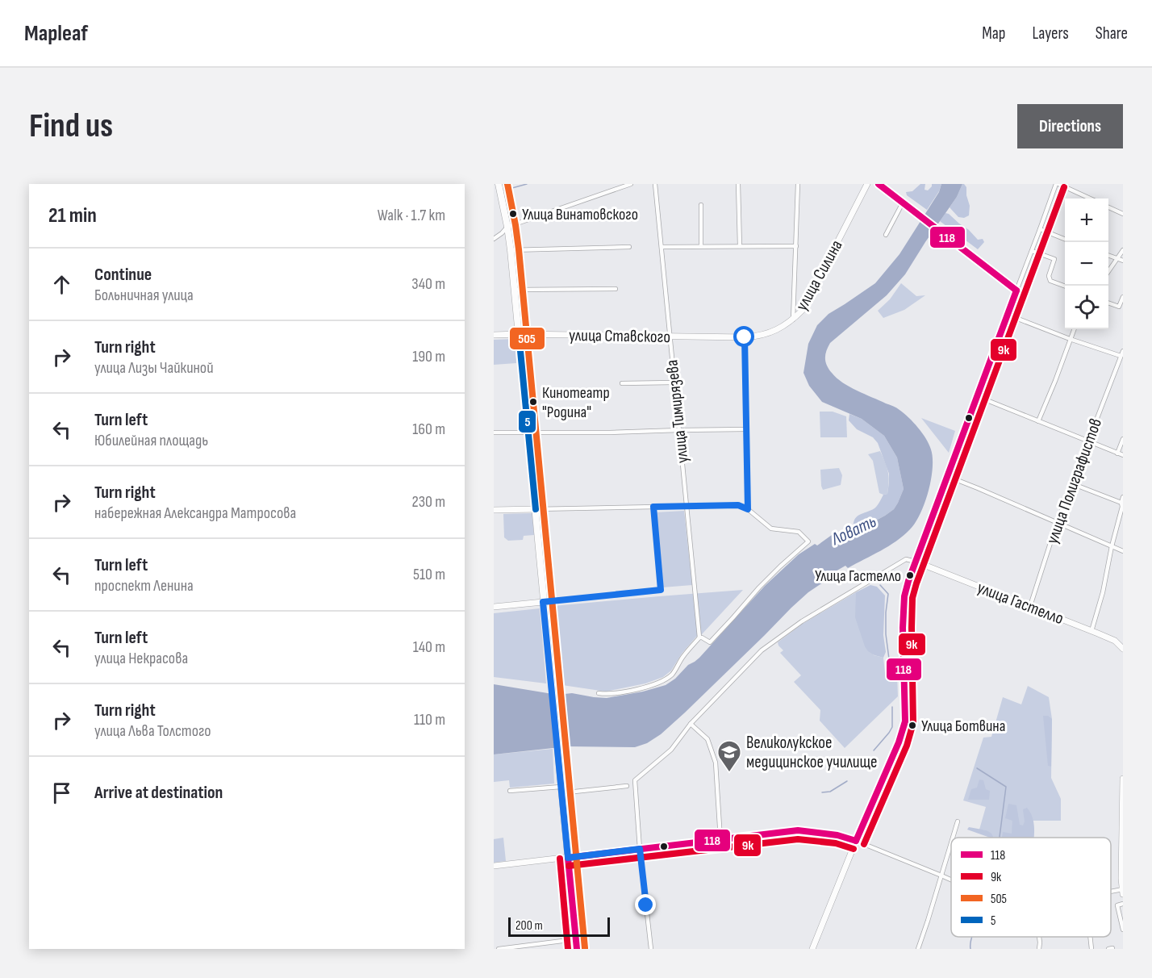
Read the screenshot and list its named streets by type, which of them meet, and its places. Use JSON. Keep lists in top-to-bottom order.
{
  "streets": {
    "main road": ["улица Силина", "улица Ставского", "улица Гастелло"],
    "street": ["улица Тимирязева", "улица Полиграфистов"]
  },
  "crossings": [
    ["улица Силина", "улица Ставского"],
    ["улица Ставского", "улица Тимирязева"],
    ["улица Полиграфистов", "улица Гастелло"]
  ],
  "water": ["Ловать"],
  "places": {
    "other": [
      "Улица Винатовского",
      "Кинотеатр \"Родина\"",
      "Улица Гастелло",
      "Улица Ботвина"
    ],
    "school or university": ["Великолукское медицинское училище"]
  },
  "lines": [
    "transit line 118",
    "transit line 505",
    "transit line 9к",
    "transit line 5"
  ],
  "legend": [
    "118",
    "9к",
    "505",
    "5"
  ],
  "scale_bar": "200 m",
  "page": {
    "header": "Mapleaf",
    "nav": ["Map", "Layers", "Share"],
    "buttons": "Directions",
    "title": "Find us",
    "heading": ["21 min", "Walk · 1.7 km"],
    "map_buttons": ["+", "−"],
    "list": [
      ["Continue", "Больничная улица", "340 m"],
      ["Turn right", "улица Лизы Чайкиной", "190 m"],
      ["Turn left", "Юбилейная площадь", "160 m"],
      ["Turn right", "набережная Александра Матросова", "230 m"],
      ["Turn left", "проспект Ленина", "510 m"],
      ["Turn left", "улица Некрасова", "140 m"],
      ["Turn right", "улица Льва Толстого", "110 m"],
      "Arrive at destination"
    ],
    "scale": "200 m"
  }
}
